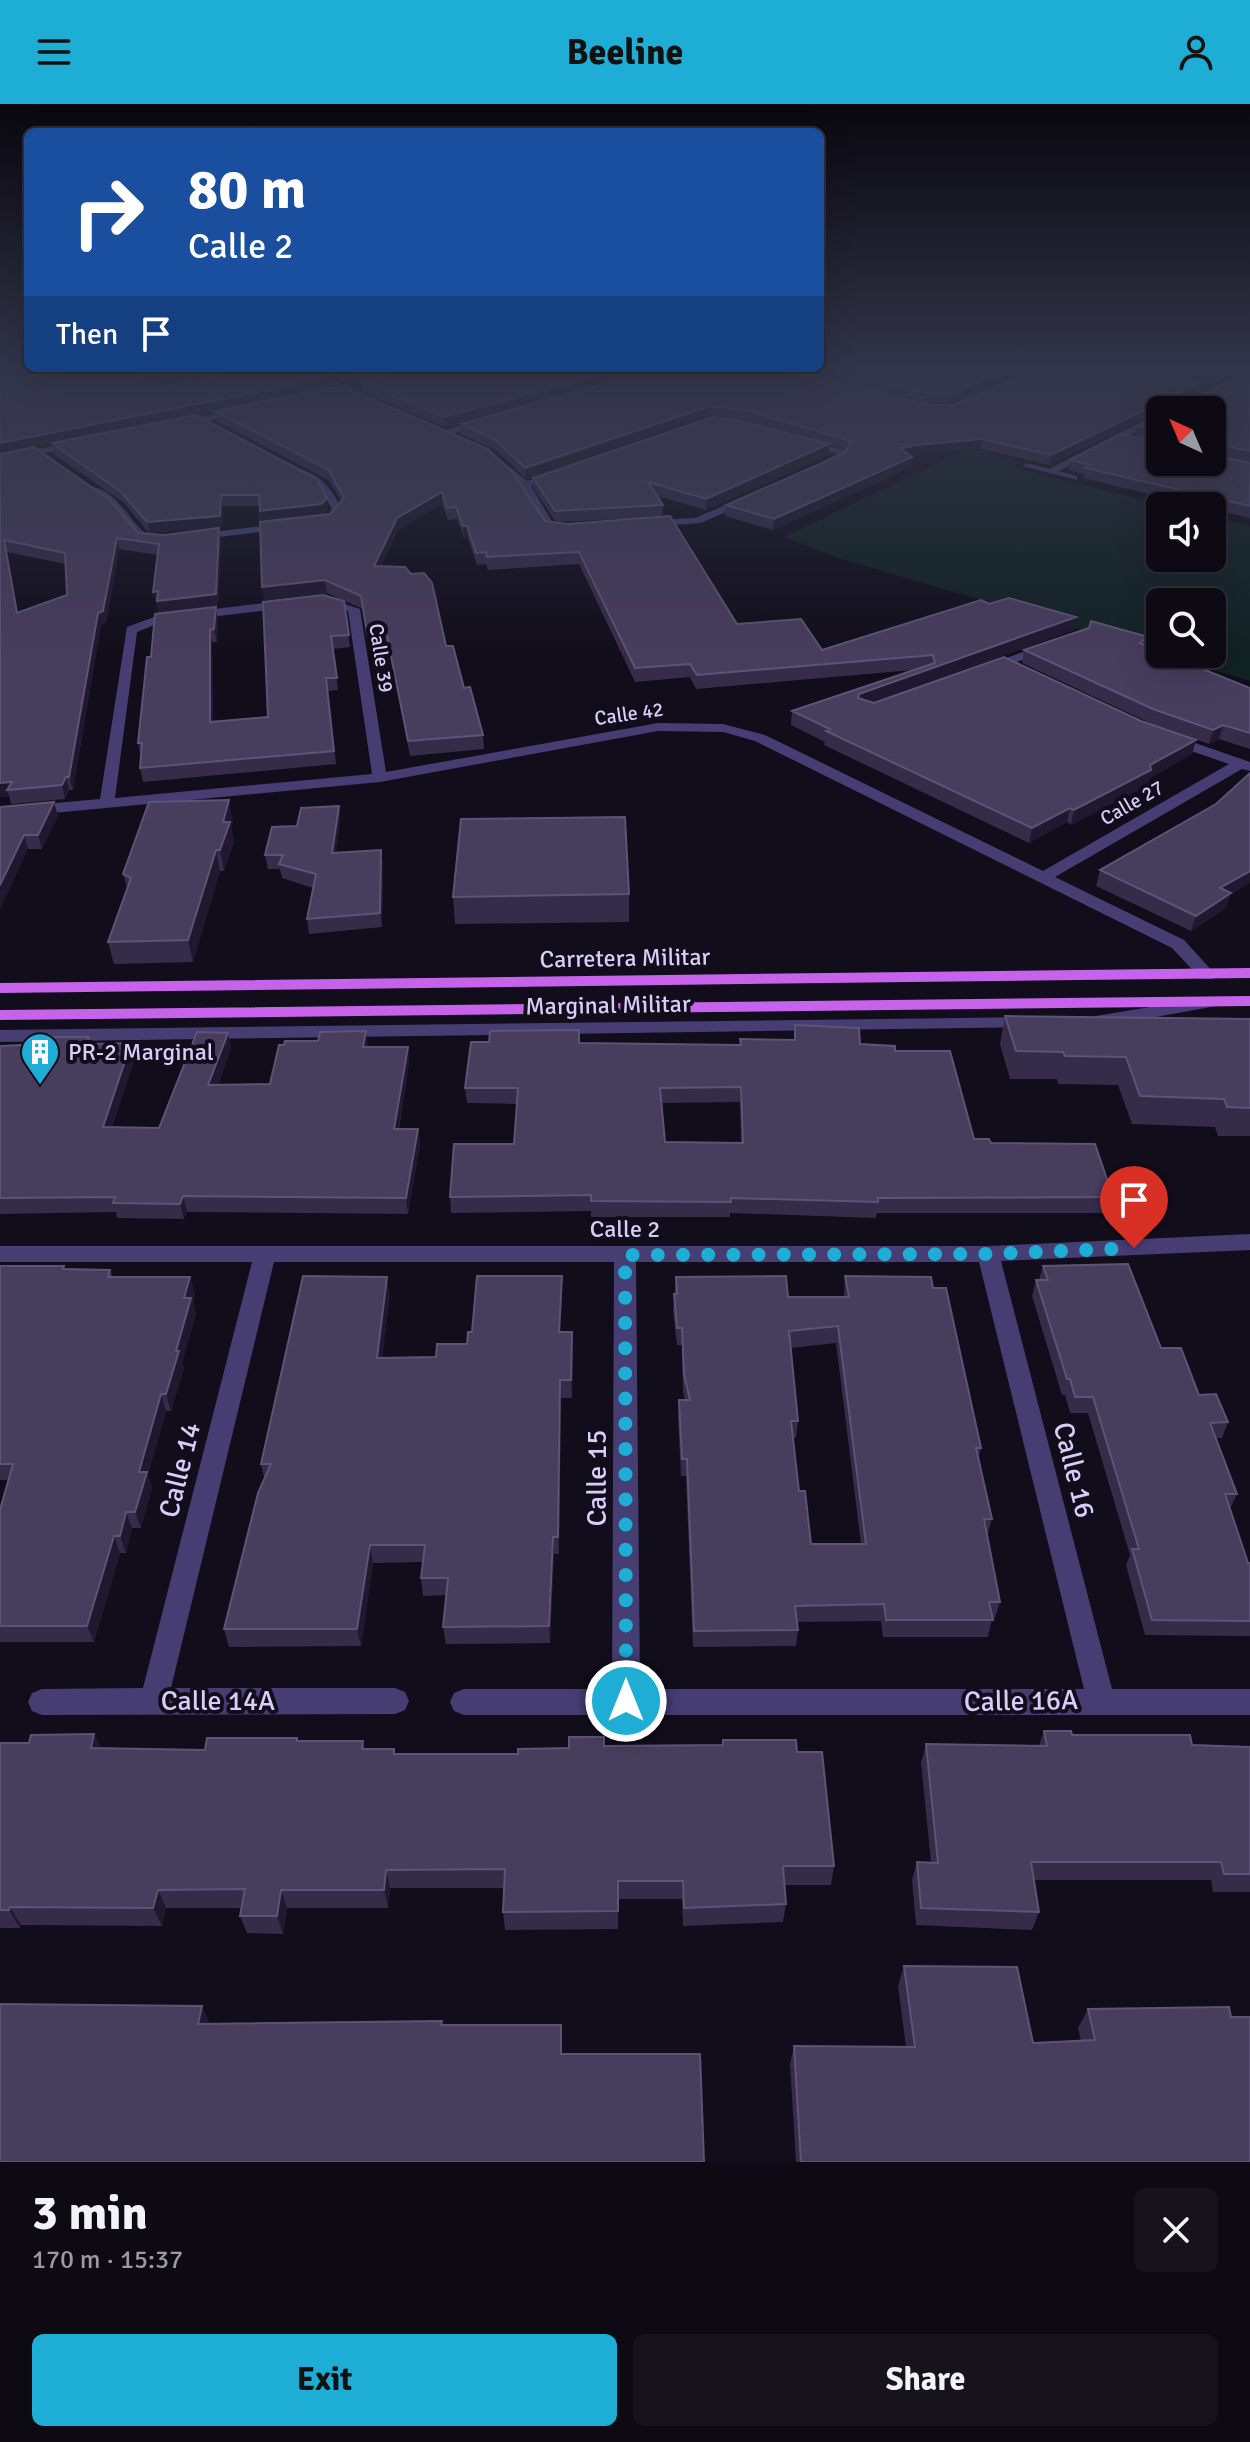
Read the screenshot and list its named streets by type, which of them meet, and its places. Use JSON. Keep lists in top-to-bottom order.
{
  "streets": {
    "main road": ["Carretera Militar"],
    "street": [
      "Calle 39",
      "Calle 42",
      "Calle 27",
      "Marginal Militar",
      "Calle 2",
      "Calle 14",
      "Calle 16",
      "Calle 15",
      "Calle 14A",
      "Calle 16A"
    ]
  },
  "crossings": [
    ["Calle 39", "Calle 42"],
    ["Calle 42", "Calle 27"],
    ["Calle 42", "Carretera Militar"],
    ["Carretera Militar", "Marginal Militar"],
    ["Calle 2", "Calle 14"],
    ["Calle 2", "Calle 16"],
    ["Calle 2", "Calle 15"],
    ["Calle 14", "Calle 14A"],
    ["Calle 16", "Calle 16A"],
    ["Calle 15", "Calle 16A"]
  ],
  "places": {
    "building": ["PR-2 Marginal"]
  },
  "north": "top left",
  "page": {
    "header": "Beeline",
    "turn": ["80 m", "Calle 2"],
    "then": "Then",
    "heading": ["3 min", "170 m · 15:37"],
    "buttons": ["Exit", "Share"]
  }
}
